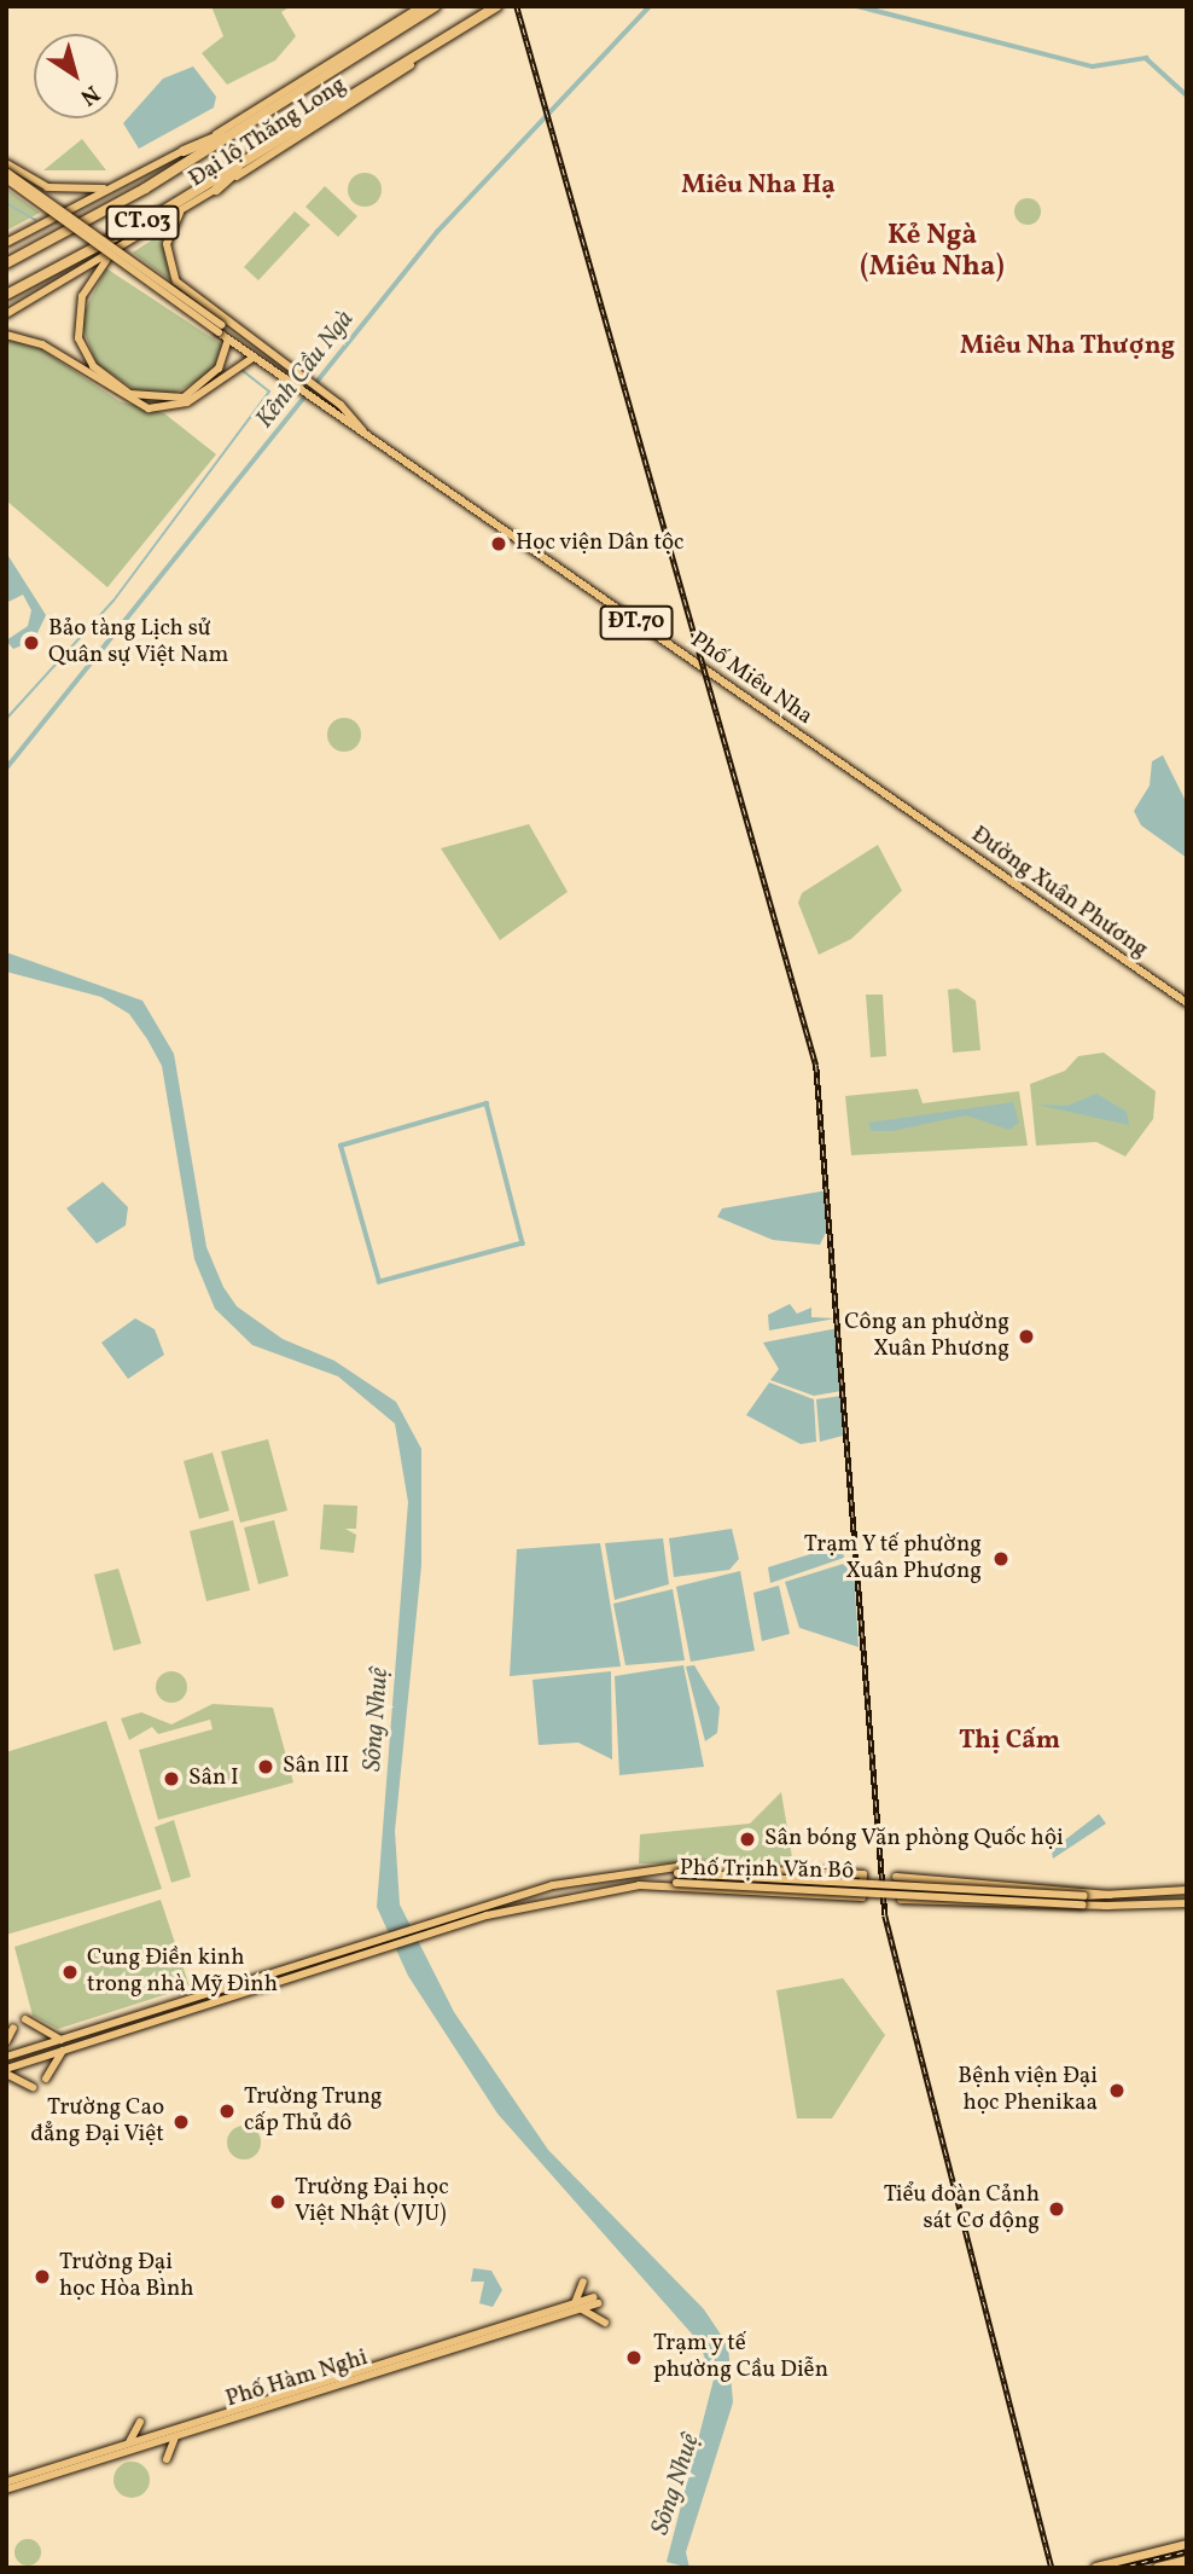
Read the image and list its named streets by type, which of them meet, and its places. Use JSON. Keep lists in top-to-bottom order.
{
  "streets": {
    "highway": ["CT.03"],
    "main road": [
      "Đại lộ Thăng Long",
      "ĐT.70",
      "Phố Miêu Nha",
      "Đường Xuân Phương",
      "Phố Trịnh Văn Bô",
      "Phố Hàm Nghi"
    ]
  },
  "crossings": [
    ["Đại lộ Thăng Long", "CT.03"],
    ["ĐT.70", "Phố Miêu Nha"],
    ["Phố Miêu Nha", "Đường Xuân Phương"]
  ],
  "districts": [
    "Miêu Nha Hạ",
    "Kẻ Ngà (Miêu Nha)",
    "Miêu Nha Thượng",
    "Thị Cấm"
  ],
  "water": ["Kênh Cầu Ngà", "Sông Nhuệ"],
  "places": [
    "Học viện Dân tộc",
    "Bảo tàng Lịch sử Quân sự Việt Nam",
    "Công an phường Xuân Phương",
    "Trạm Y tế phường Xuân Phương",
    "Sân III",
    "Sân I",
    "Sân bóng Văn phòng Quốc hội",
    "Cung Điền kinh trong nhà Mỹ Đình",
    "Bệnh viện Đại học Phenikaa",
    "Trường Trung cấp Thủ đô",
    "Trường Cao đẳng Đại Việt",
    "Trường Đại học Việt Nhật (VJU)",
    "Tiểu đoàn Cảnh sát Cơ động",
    "Trường Đại học Hòa Bình",
    "Trạm y tế phường Cầu Diễn"
  ],
  "north": "bottom right"
}
